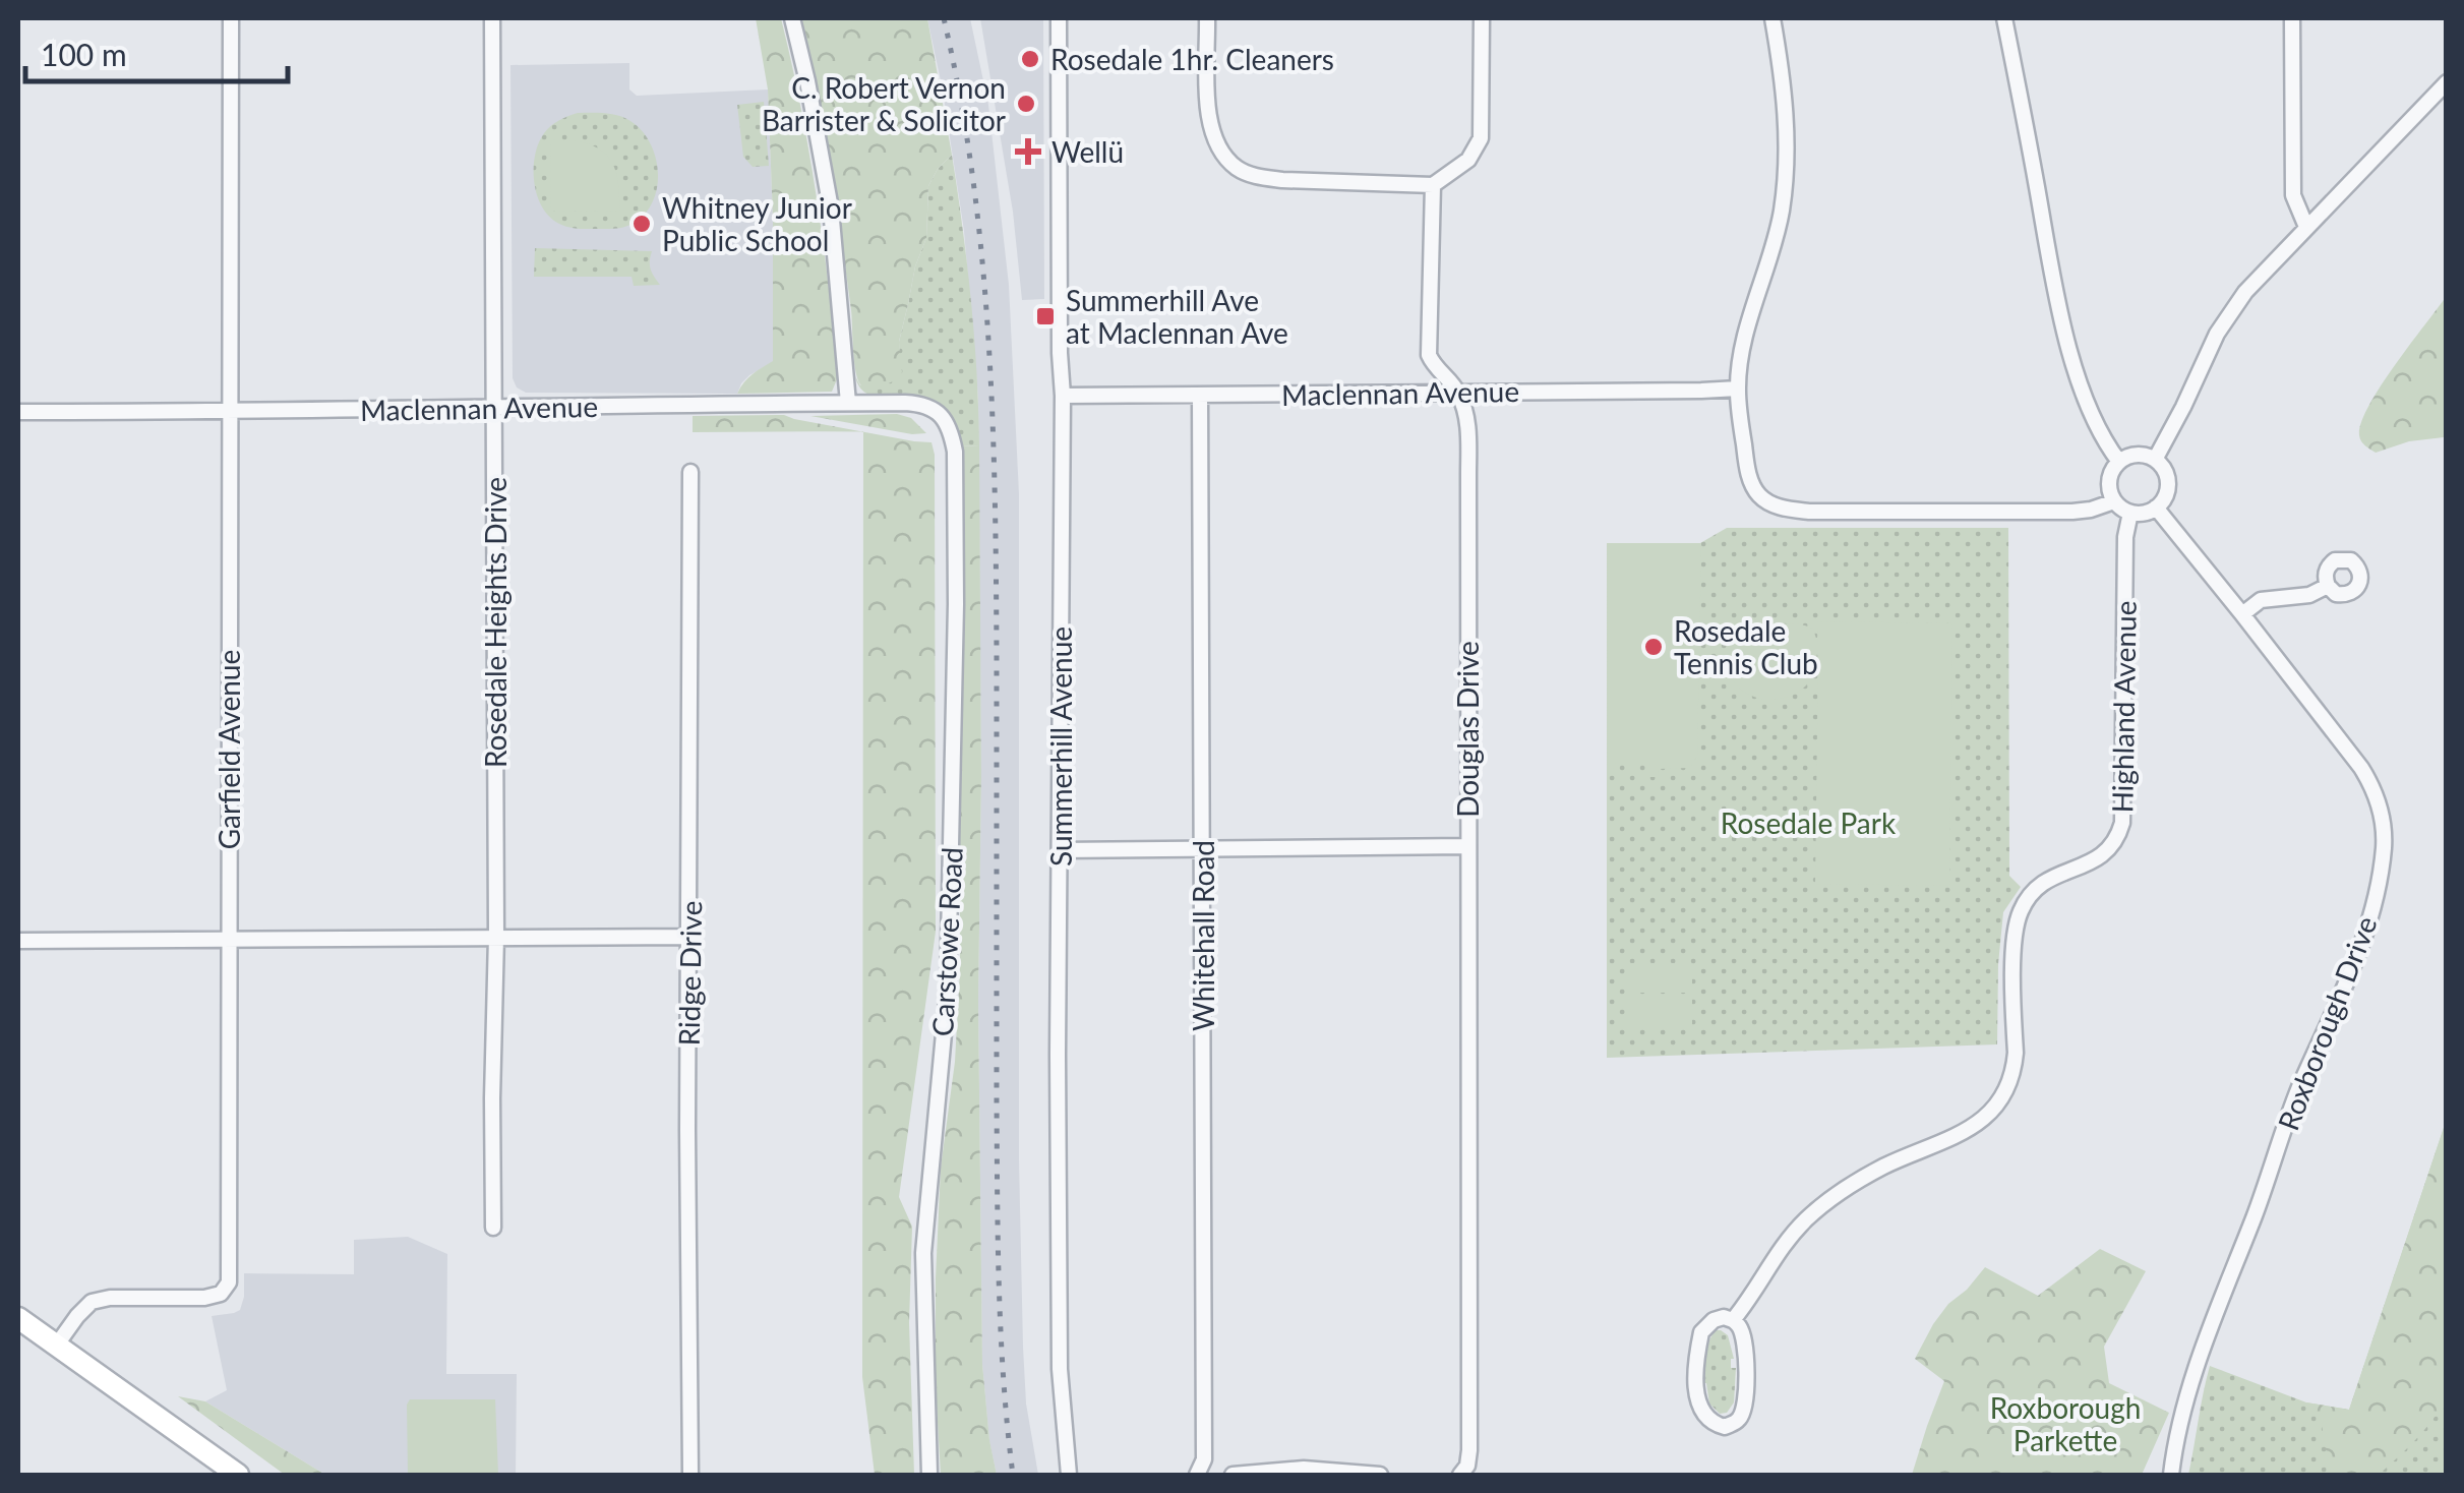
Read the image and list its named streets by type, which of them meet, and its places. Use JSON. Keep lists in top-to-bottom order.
{
  "streets": {
    "street": [
      "Maclennan Avenue",
      "Rosedale Heights Drive",
      "Highland Avenue",
      "Douglas Drive",
      "Summerhill Avenue",
      "Garfield Avenue",
      "Whitehall Road",
      "Carstowe Road",
      "Ridge Drive",
      "Roxborough Drive"
    ]
  },
  "crossings": [
    ["Maclennan Avenue", "Rosedale Heights Drive"],
    ["Maclennan Avenue", "Douglas Drive"],
    ["Maclennan Avenue", "Summerhill Avenue"],
    ["Maclennan Avenue", "Garfield Avenue"],
    ["Maclennan Avenue", "Whitehall Road"],
    ["Maclennan Avenue", "Carstowe Road"],
    ["Highland Avenue", "Roxborough Drive"]
  ],
  "parks": ["Rosedale Park", "Roxborough Parkette"],
  "places": {
    "other": [
      "Rosedale 1hr. Cleaners",
      "C. Robert Vernon Barrister & Solicitor",
      "Whitney Junior Public School",
      "Rosedale Tennis Club"
    ],
    "health": ["Wellü"],
    "transit": ["Summerhill Ave at Maclennan Ave"]
  },
  "scale_bar": "100 m"
}
